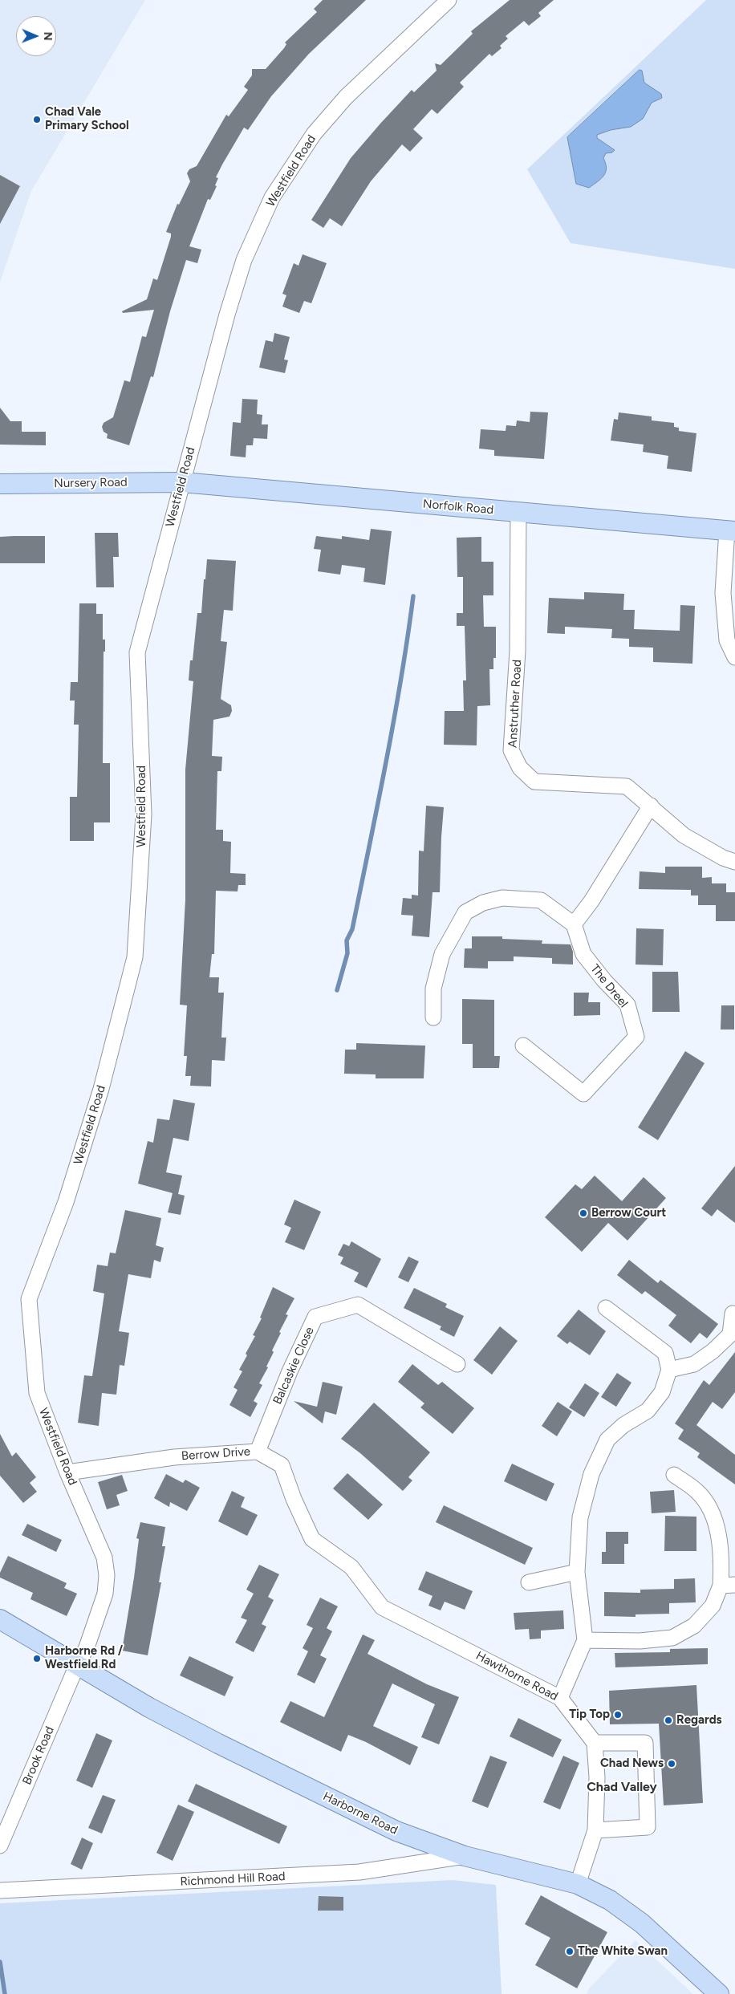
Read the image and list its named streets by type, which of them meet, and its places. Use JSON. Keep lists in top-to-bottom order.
{
  "streets": {
    "main road": ["Nursery Road", "Norfolk Road", "Harborne Road"],
    "street": [
      "Westfield Road",
      "Anstruther Road",
      "The Dreel",
      "Balcaskie Close",
      "Berrow Drive",
      "Hawthorne Road",
      "Brook Road",
      "Richmond Hill Road"
    ]
  },
  "crossings": [
    ["Westfield Road", "Nursery Road"],
    ["Westfield Road", "Norfolk Road"],
    ["Westfield Road", "Berrow Drive"],
    ["Westfield Road", "Brook Road"],
    ["Westfield Road", "Harborne Road"],
    ["Nursery Road", "Norfolk Road"],
    ["Norfolk Road", "Anstruther Road"],
    ["Balcaskie Close", "Berrow Drive"],
    ["Berrow Drive", "Hawthorne Road"],
    ["Brook Road", "Harborne Road"],
    ["Harborne Road", "Richmond Hill Road"]
  ],
  "districts": ["Chad Valley"],
  "places": [
    "Chad Vale Primary School",
    "Berrow Court",
    "Harborne Rd / Westfield Rd",
    "Tip Top",
    "Regards",
    "Chad News",
    "The White Swan"
  ],
  "north": "right"
}
